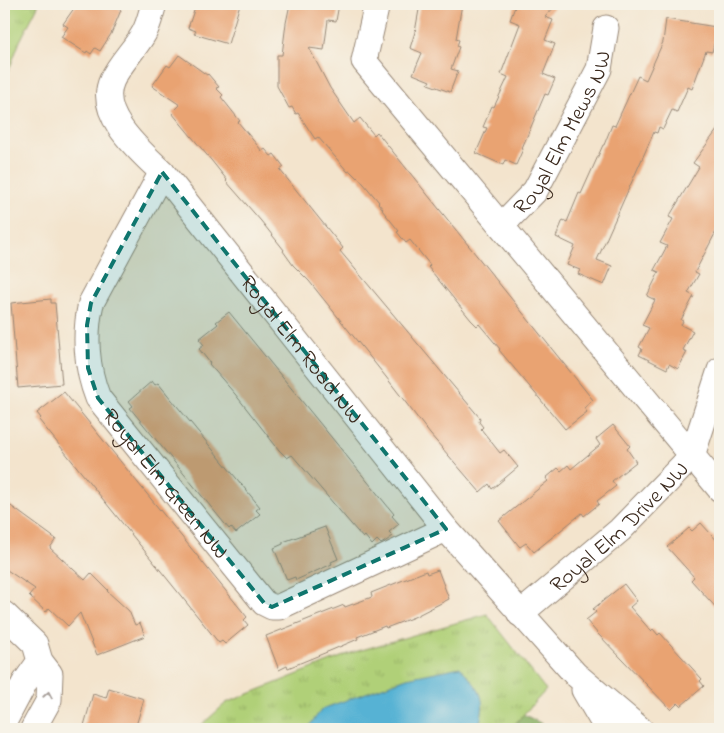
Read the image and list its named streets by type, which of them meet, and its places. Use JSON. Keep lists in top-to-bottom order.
{
  "streets": {
    "street": [
      "Royal Elm Mews NW",
      "Royal Elm Road NW",
      "Royal Elm Green NW",
      "Royal Elm Drive NW"
    ]
  },
  "crossings": [
    ["Royal Elm Road NW", "Royal Elm Green NW"],
    ["Royal Elm Road NW", "Royal Elm Drive NW"]
  ]
}
